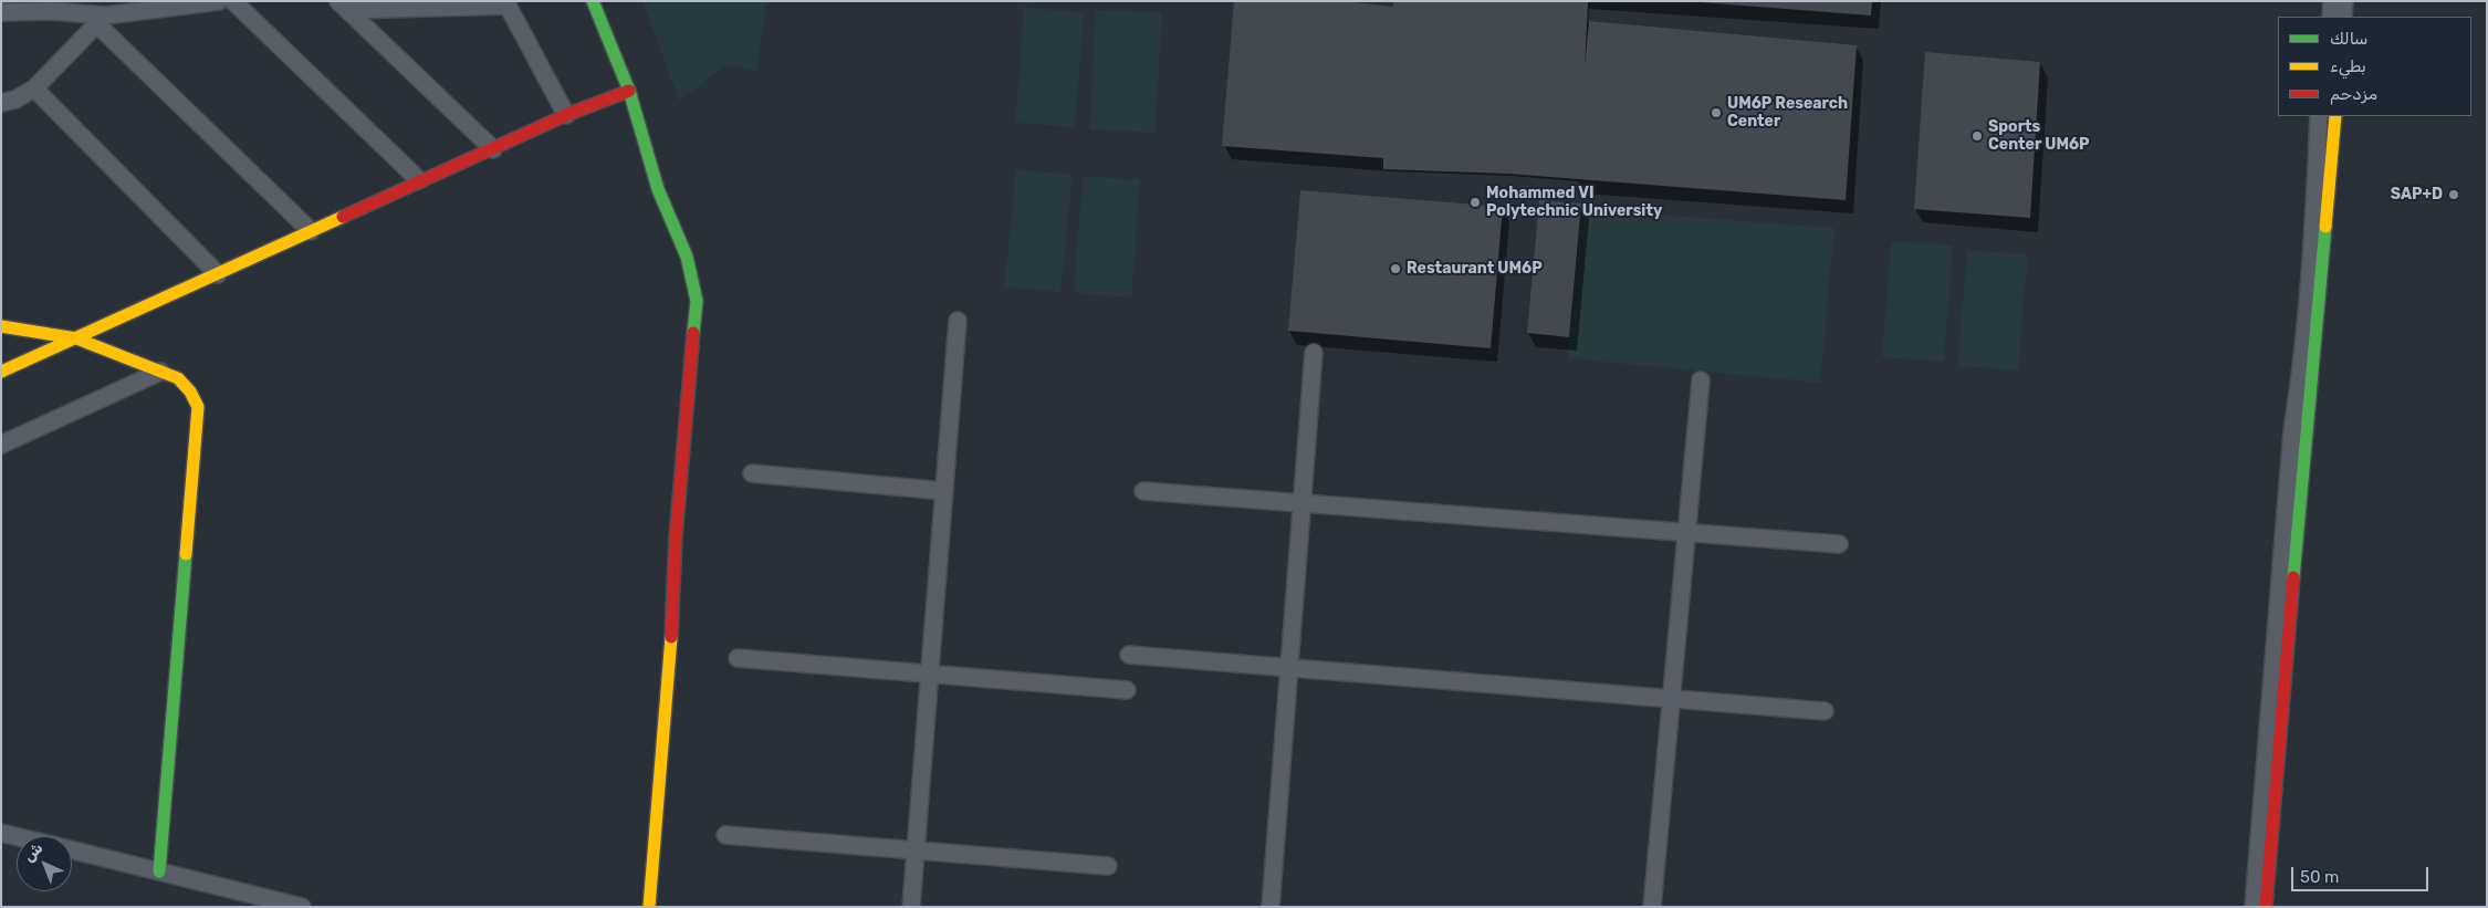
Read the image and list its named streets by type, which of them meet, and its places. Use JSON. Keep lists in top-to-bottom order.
{
  "places": [
    "UM6P Research Center",
    "Sports Center UM6P",
    "SAP+D",
    "Mohammed VI Polytechnic University",
    "Restaurant UM6P"
  ],
  "legend": ["سالك", "بطيء", "مزدحم"],
  "scale_bar": "50 m",
  "north": "top left"
}
